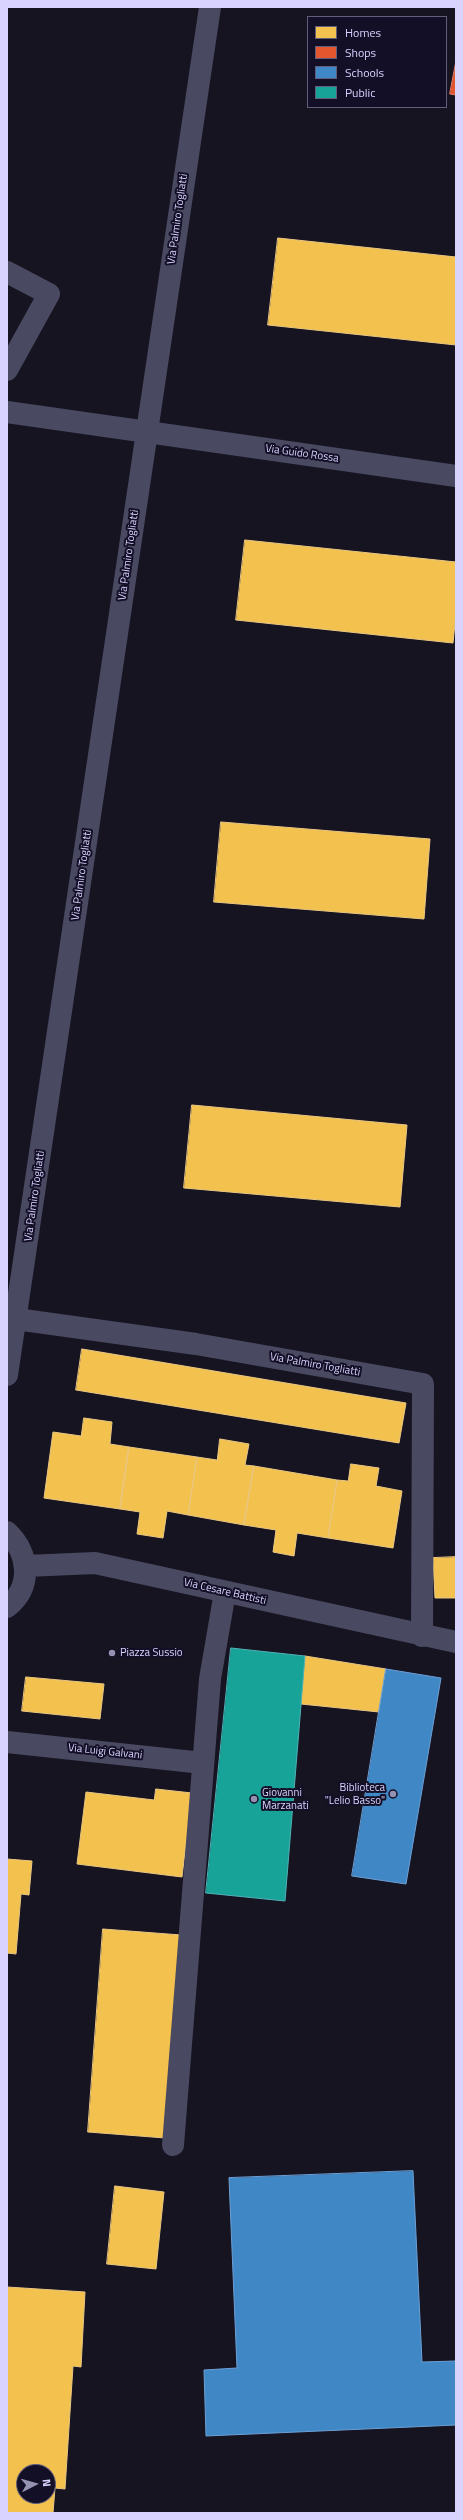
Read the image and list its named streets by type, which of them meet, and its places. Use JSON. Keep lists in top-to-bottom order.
{
  "streets": {
    "street": [
      "Via Palmiro Togliatti",
      "Via Guido Rossa",
      "Via Cesare Battisti",
      "Via Luigi Galvani"
    ]
  },
  "crossings": [
    ["Via Palmiro Togliatti", "Via Guido Rossa"],
    ["Via Palmiro Togliatti", "Via Cesare Battisti"]
  ],
  "places": ["Piazza Sussio", "Biblioteca \"Lelio Basso\"", "Giovanni Marzanati"],
  "legend": [
    "Homes",
    "Shops",
    "Schools",
    "Public"
  ],
  "north": "right"
}
